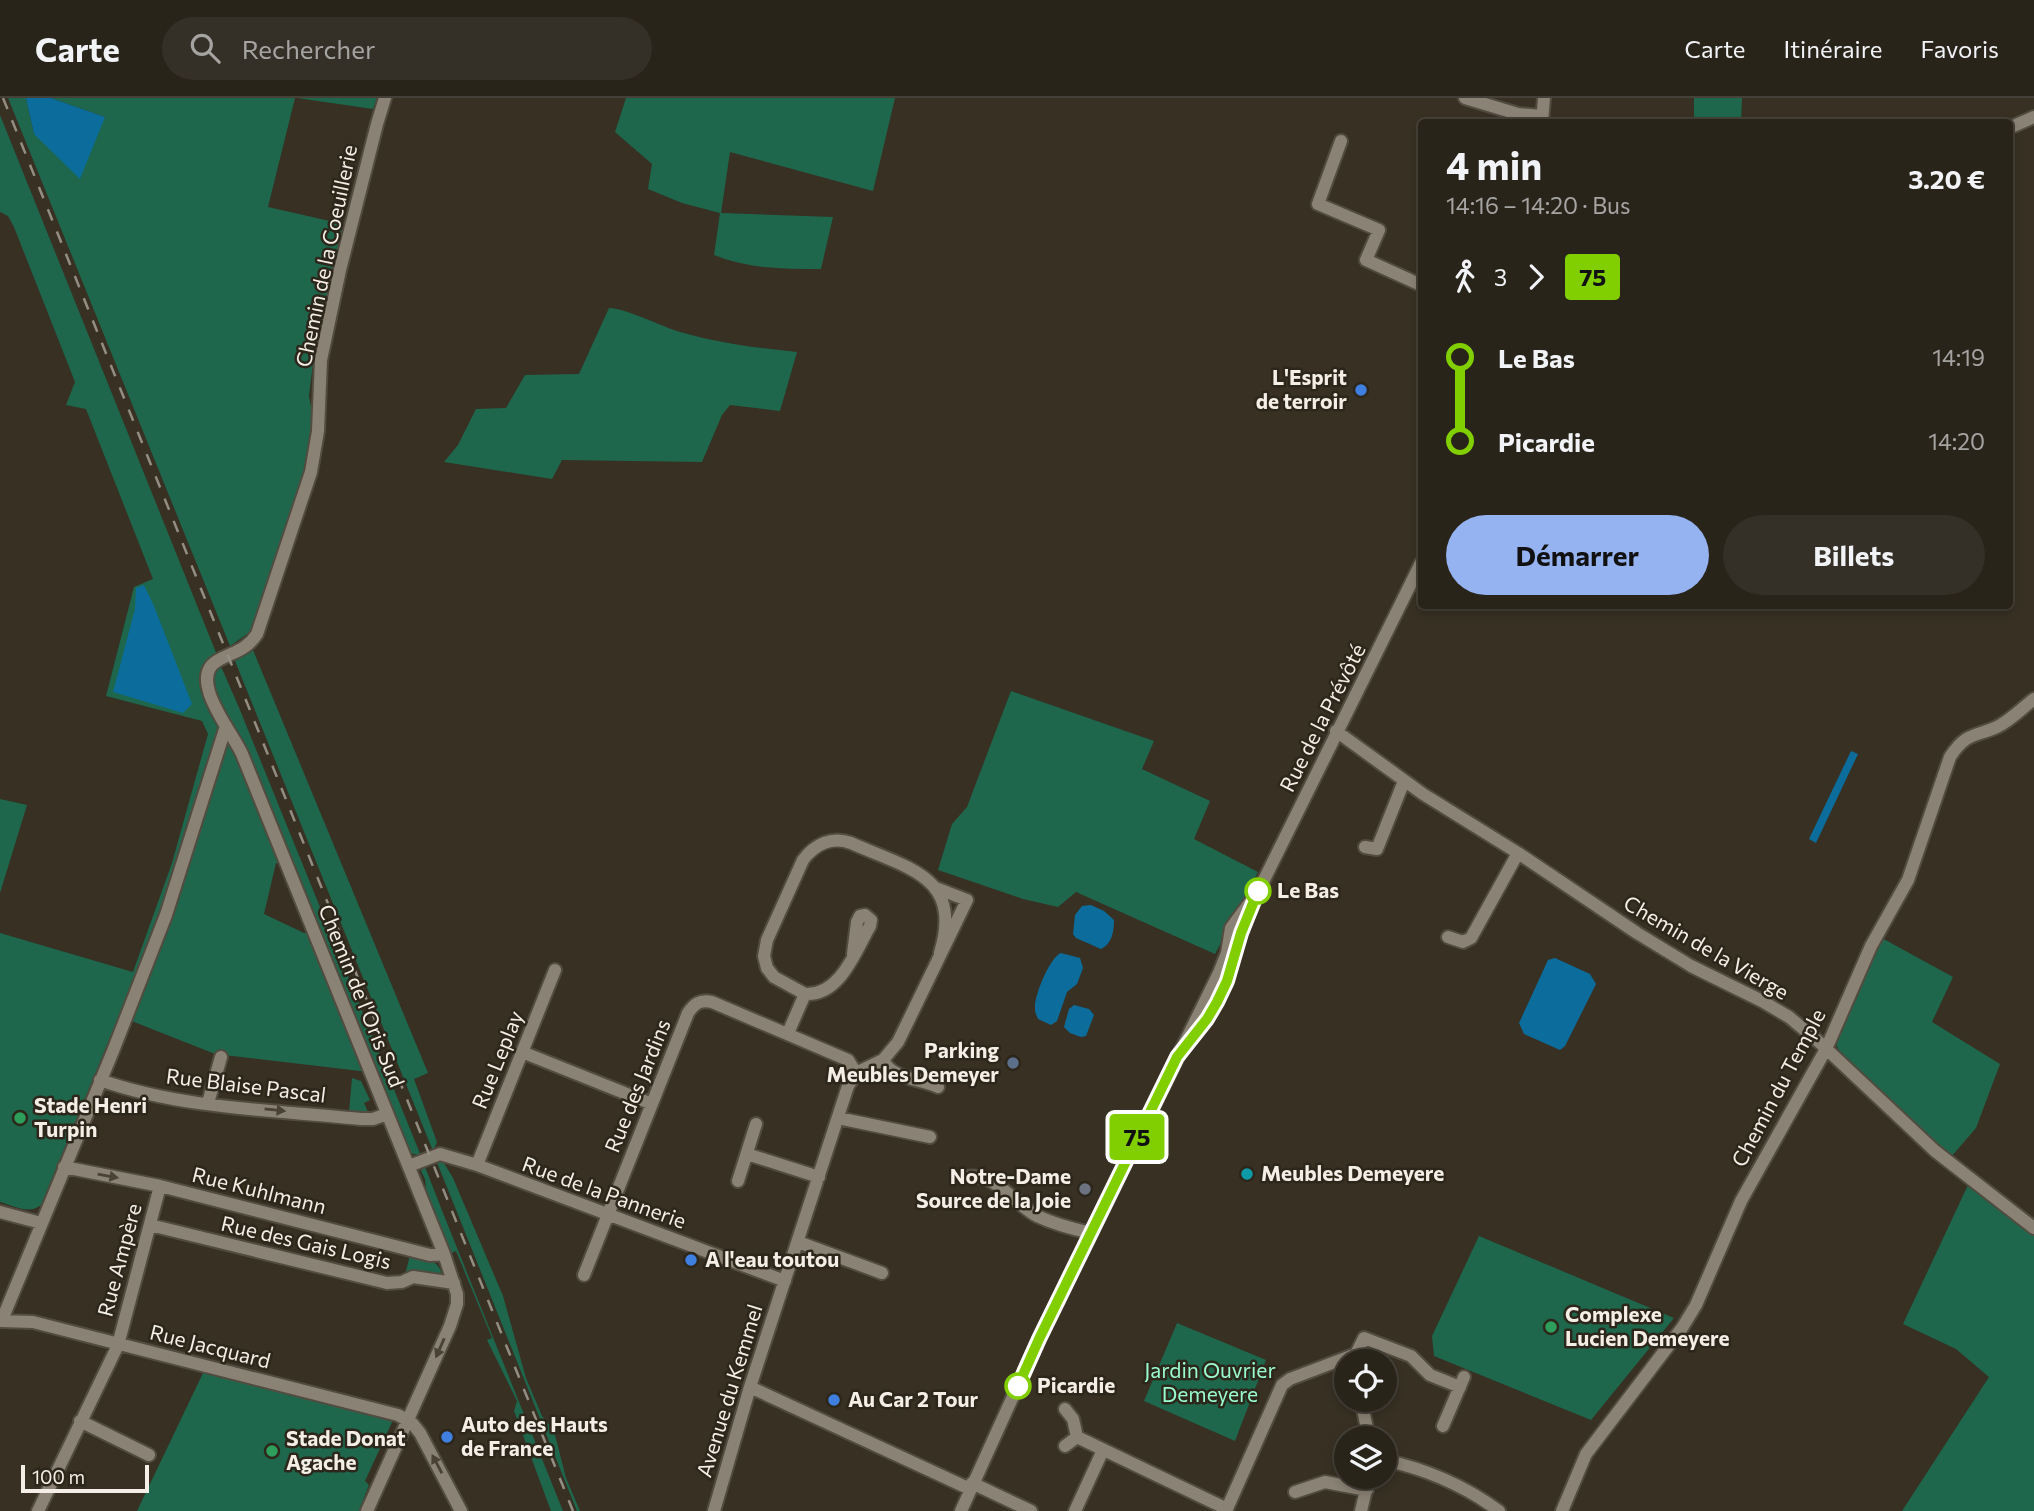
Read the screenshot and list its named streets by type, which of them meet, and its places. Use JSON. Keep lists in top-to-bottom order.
{
  "streets": {
    "street": [
      "Chemin de la Coeuillerie",
      "Rue de la Prévôté",
      "Chemin de la Vierge",
      "Chemin de l'Oris Sud",
      "Rue Leplay",
      "Rue Blaise Pascal",
      "Rue des Jardins",
      "Chemin du Temple",
      "Rue Kuhlmann",
      "Rue de la Pannerie",
      "Rue des Gais Logis",
      "Rue Ampère",
      "Rue Jacquard",
      "Avenue du Kemmel"
    ]
  },
  "crossings": [
    ["Chemin de la Coeuillerie", "Chemin de l'Oris Sud"],
    ["Rue de la Prévôté", "Chemin de la Vierge"],
    ["Chemin de la Vierge", "Chemin du Temple"],
    ["Chemin de l'Oris Sud", "Rue Blaise Pascal"],
    ["Chemin de l'Oris Sud", "Rue Kuhlmann"],
    ["Chemin de l'Oris Sud", "Rue de la Pannerie"],
    ["Chemin de l'Oris Sud", "Rue des Gais Logis"],
    ["Rue Leplay", "Rue de la Pannerie"],
    ["Rue des Jardins", "Rue de la Pannerie"],
    ["Rue Kuhlmann", "Rue Ampère"],
    ["Rue de la Pannerie", "Avenue du Kemmel"],
    ["Rue des Gais Logis", "Rue Ampère"],
    ["Rue Ampère", "Rue Jacquard"]
  ],
  "one_way": ["Rue Blaise Pascal"],
  "parks": ["Jardin Ouvrier Demeyere"],
  "places": [
    "L'Esprit de terroir",
    "Le Bas",
    "Parking Meubles Demeyer",
    "Stade Henri Turpin",
    "Meubles Demeyere",
    "Notre-Dame Source de la Joie",
    "A l'eau toutou",
    "Complexe Lucien Demeyere",
    "Picardie",
    "Au Car 2 Tour",
    "Auto des Hauts de France",
    "Stade Donat Agache"
  ],
  "lines": ["bus line 75"],
  "scale_bar": "100 m",
  "page": {
    "header": "Carte",
    "search": "Rechercher",
    "nav": ["Carte", "Itinéraire", "Favoris"],
    "on_map": "75",
    "heading": ["4 min", "14:16 – 14:20 · Bus", "3.20 €"],
    "legs": ["3", "75"],
    "list": [
      {
        "name": "Le Bas",
        "value": "14:19"
      },
      {
        "name": "Picardie",
        "value": "14:20"
      }
    ],
    "buttons": ["Démarrer", "Billets"],
    "scale": "100 m"
  }
}
